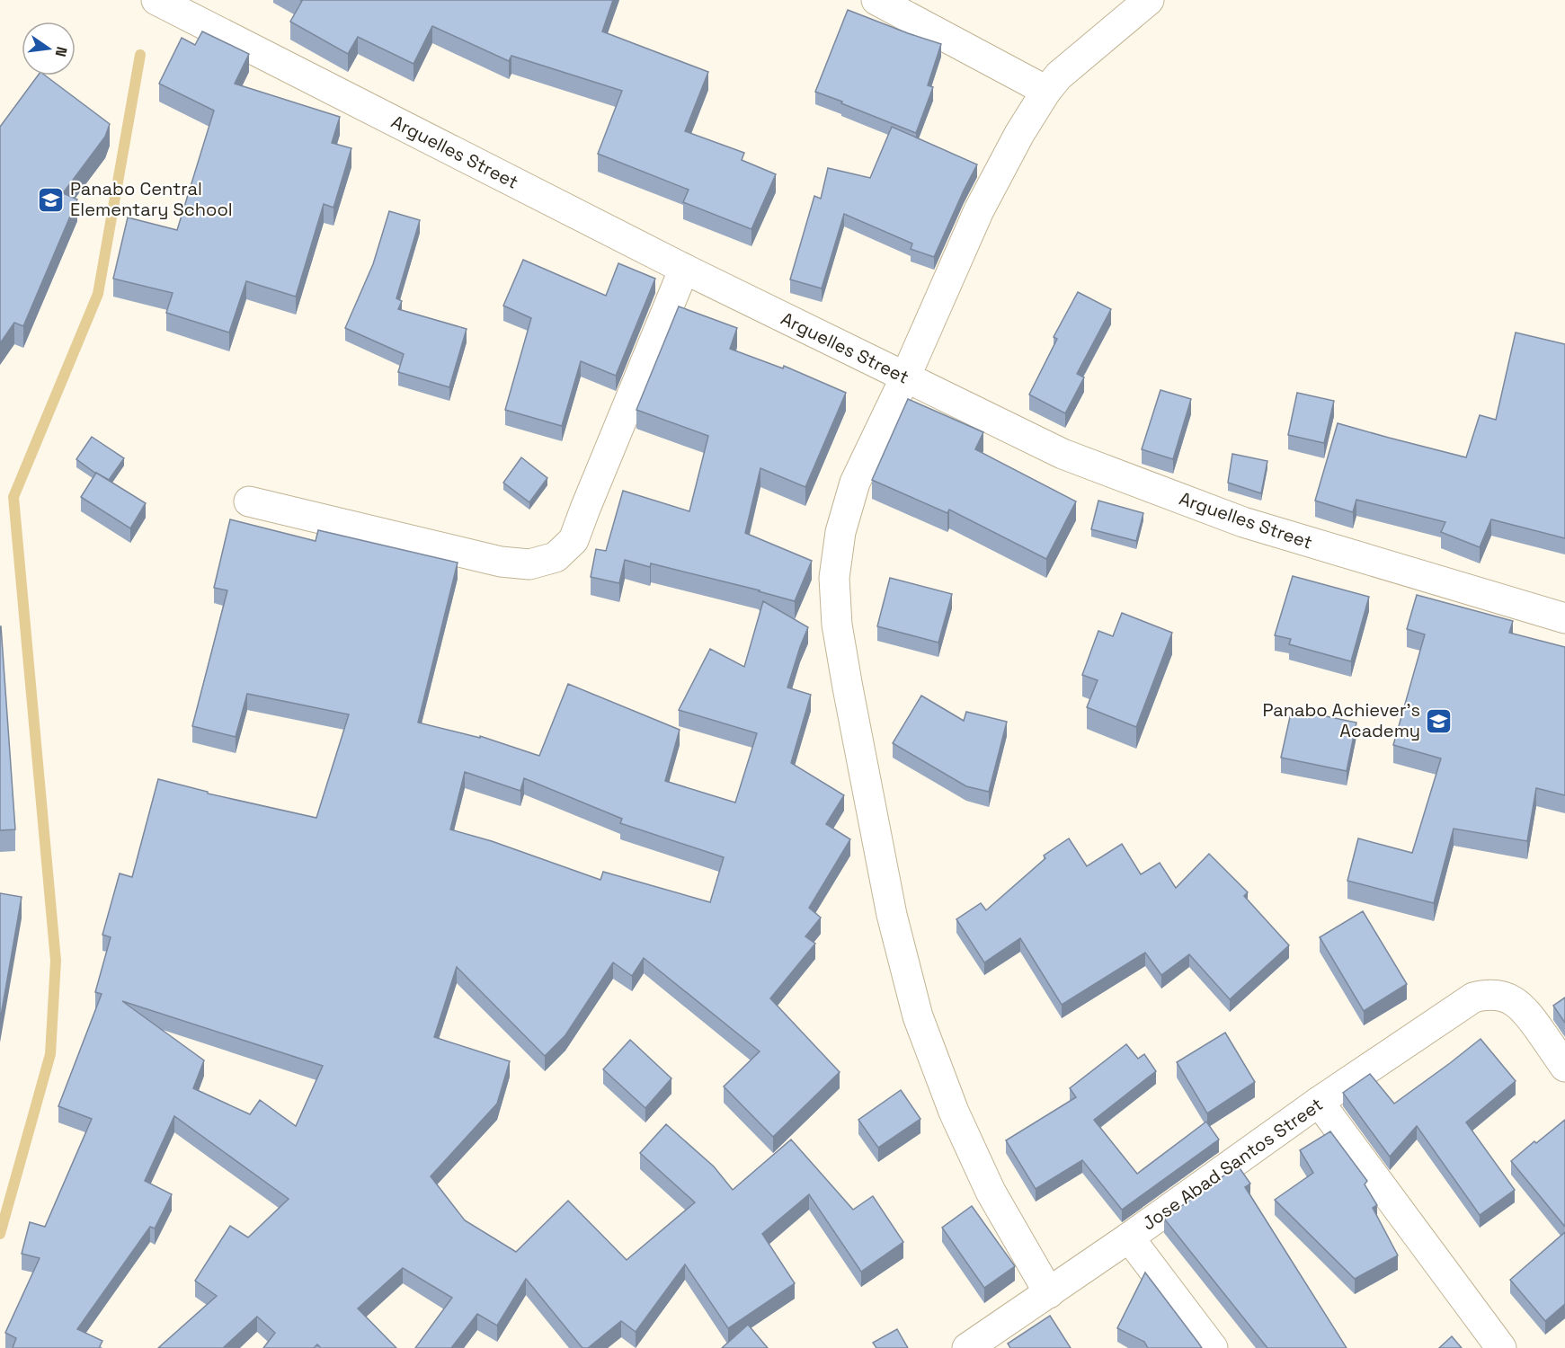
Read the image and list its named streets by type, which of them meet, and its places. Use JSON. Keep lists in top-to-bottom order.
{
  "streets": {
    "street": ["Arguelles Street", "Jose Abad Santos Street"]
  },
  "places": {
    "school or university": ["Panabo Central Elementary School", "Panabo Achiever's Academy"]
  },
  "north": "right"
}
